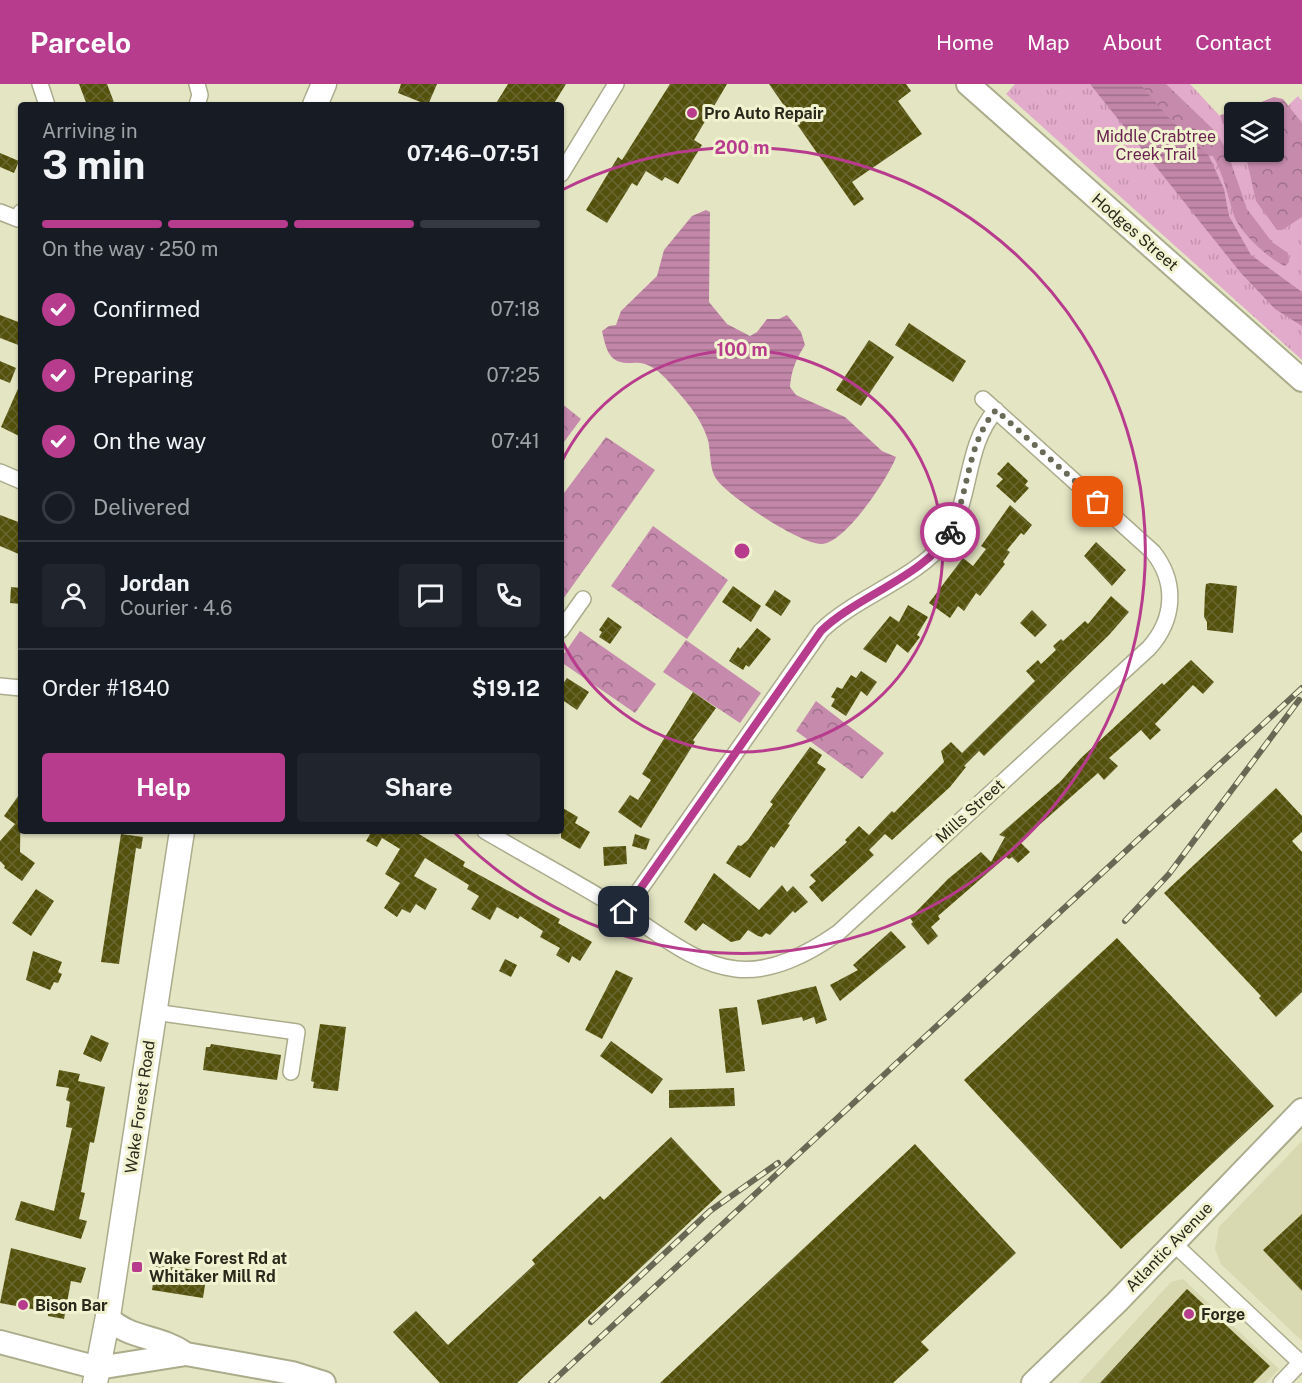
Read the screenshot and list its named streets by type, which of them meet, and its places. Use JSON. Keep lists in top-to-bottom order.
{
  "streets": {
    "main road": ["Hodges Street", "Wake Forest Road", "Atlantic Avenue"],
    "street": ["Mills Street"]
  },
  "parks": ["Middle Crabtree Creek Trail"],
  "places": {
    "other": ["Pro Auto Repair", "Bison Bar", "Forge"],
    "transit": ["Wake Forest Rd at Whitaker Mill Rd"]
  },
  "page": {
    "header": "Parcelo",
    "nav": [
      "Home",
      "Map",
      "About",
      "Contact"
    ],
    "heading": ["3 min", "Arriving in", "07:46–07:51"],
    "panel": [
      "Jordan",
      "Courier · 4.6",
      "Order #1840",
      "$19.12"
    ],
    "bar": "On the way · 250 m",
    "list": [
      ["Confirmed", "07:18"],
      ["Preparing", "07:25"],
      ["On the way", "07:41"],
      "Delivered"
    ],
    "buttons": ["Help", "Share"]
  },
  "rings": ["200 m", "100 m"]
}
